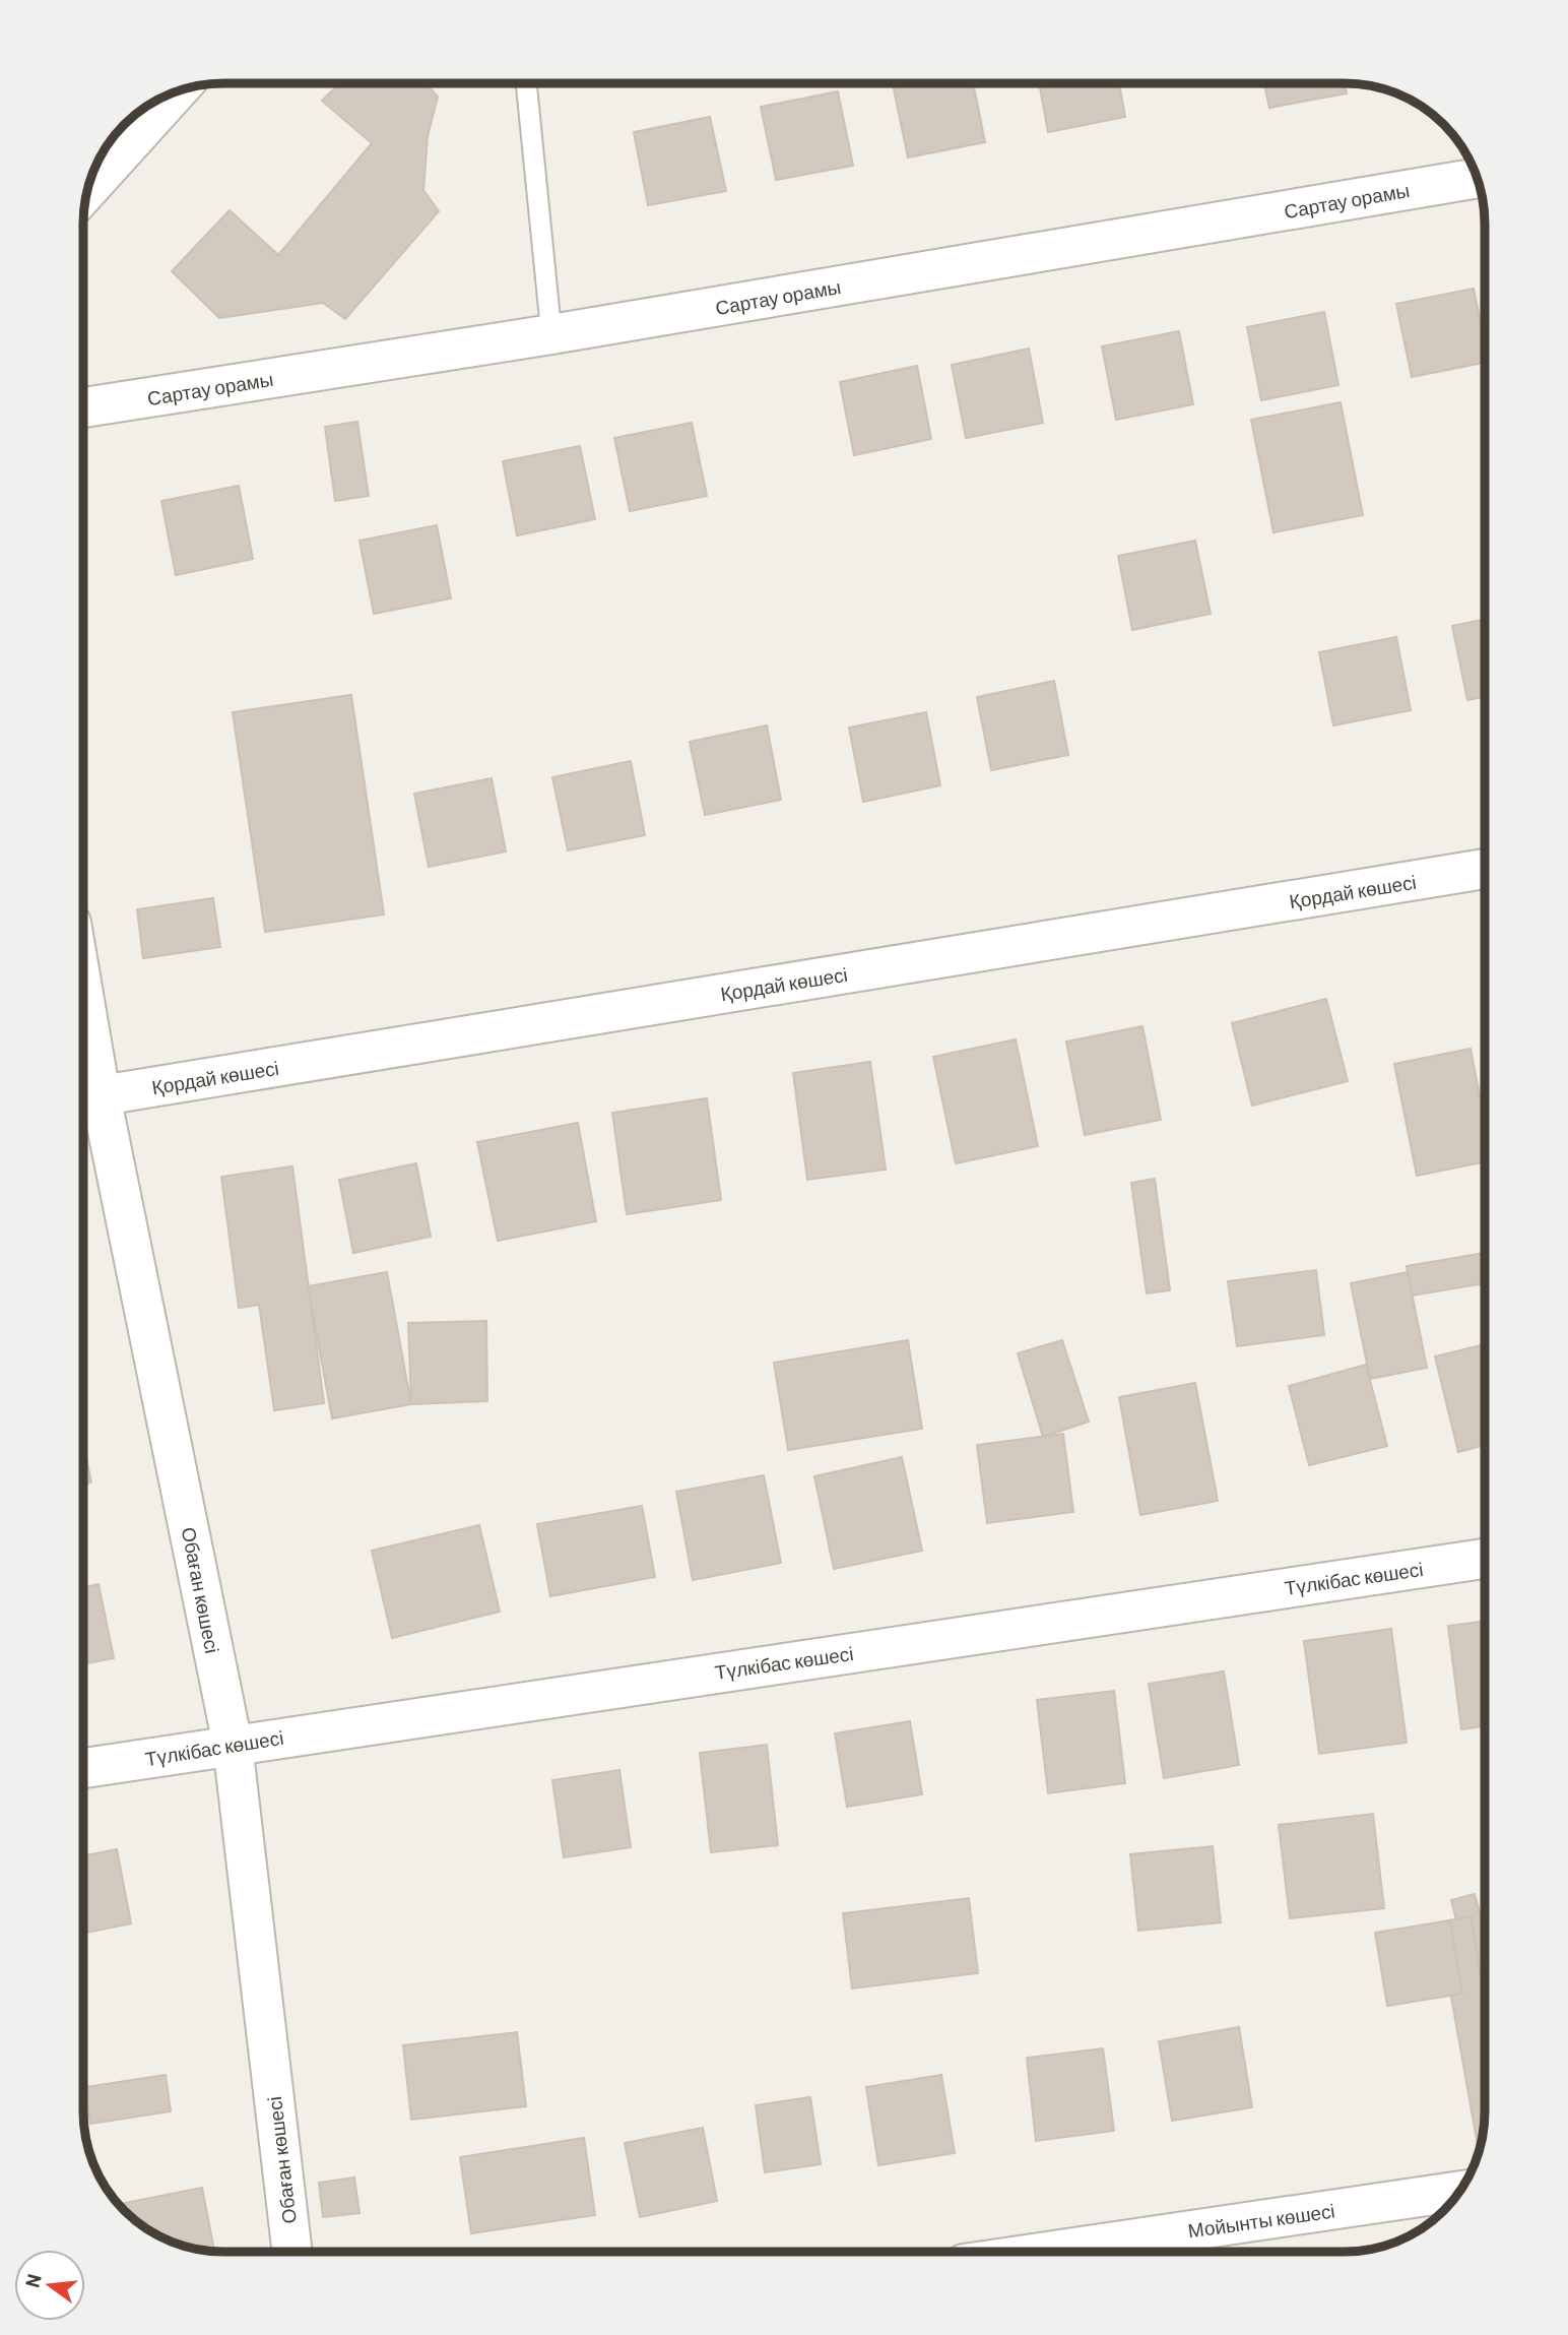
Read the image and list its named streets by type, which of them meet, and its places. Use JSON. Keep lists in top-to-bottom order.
{
  "streets": {
    "street": [
      "Сартау орамы",
      "Қордай көшесі",
      "Түлкібас көшесі",
      "Обаған көшесі",
      "Мойынты көшесі"
    ]
  },
  "crossings": [
    ["Қордай көшесі", "Обаған көшесі"],
    ["Түлкібас көшесі", "Обаған көшесі"]
  ],
  "north": "left"
}
